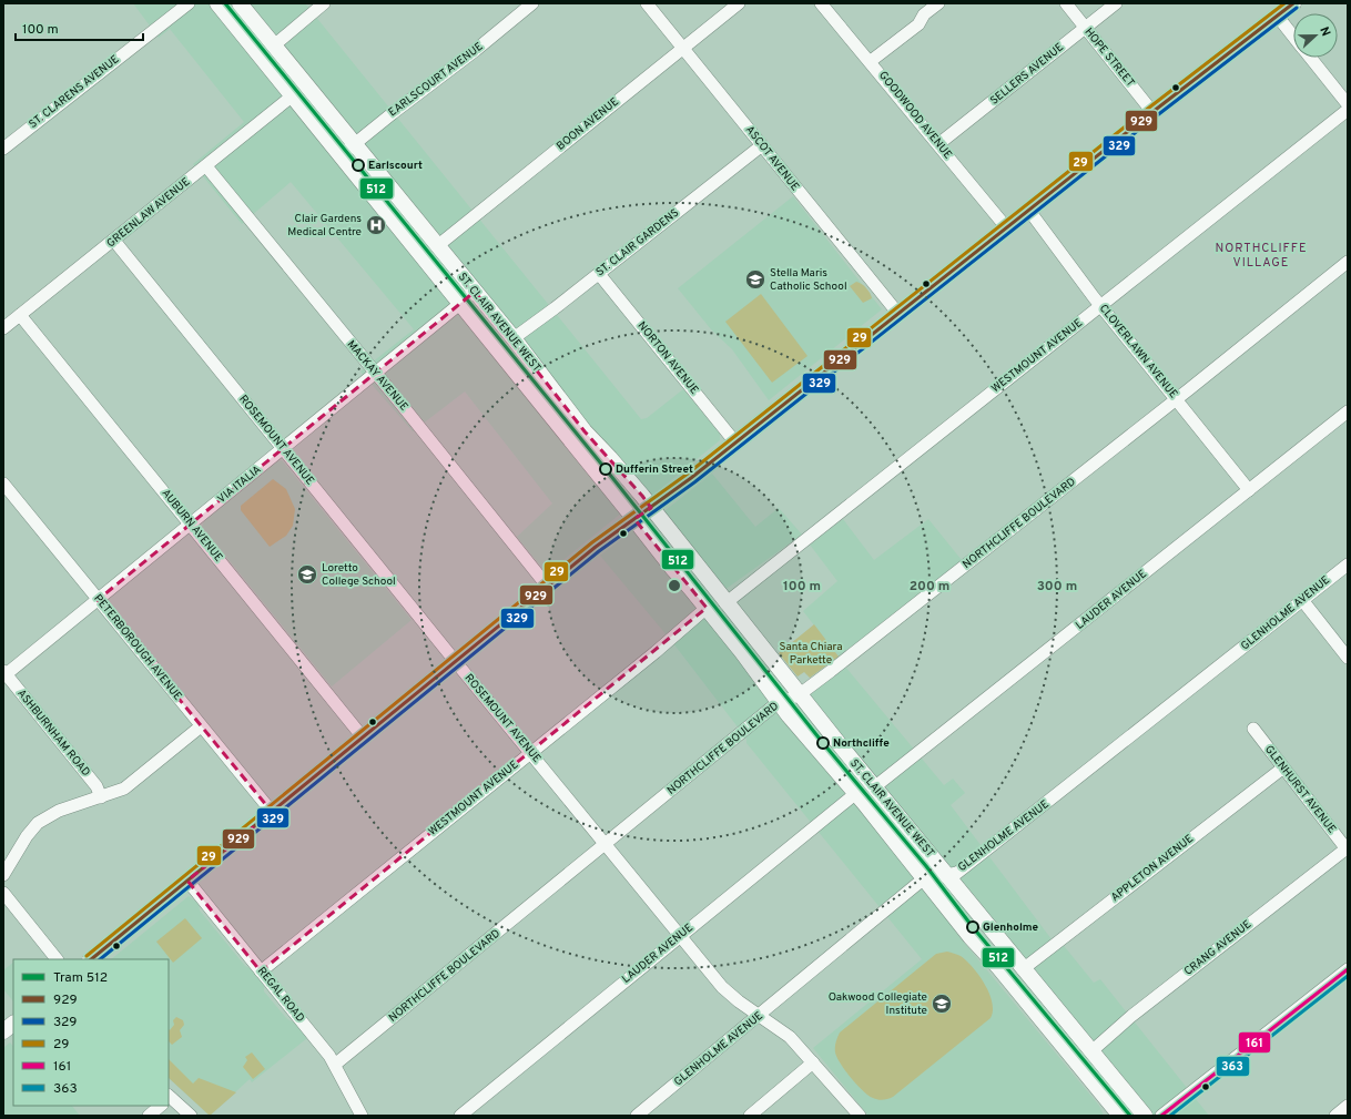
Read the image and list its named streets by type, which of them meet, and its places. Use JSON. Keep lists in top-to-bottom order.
{
  "streets": {
    "main road": ["ST. CLAIR AVENUE WEST"],
    "street": [
      "HOPE STREET",
      "SELLERS AVENUE",
      "EARLSCOURT AVENUE",
      "ST. CLARENS AVENUE",
      "GOODWOOD AVENUE",
      "BOON AVENUE",
      "ASCOT AVENUE",
      "GREENLAW AVENUE",
      "ST. CLAIR GARDENS",
      "CLOVERLAWN AVENUE",
      "WESTMOUNT AVENUE",
      "NORTON AVENUE",
      "MACKAY AVENUE",
      "ROSEMOUNT AVENUE",
      "VIA ITALIA",
      "NORTHCLIFFE BOULEVARD",
      "AUBURN AVENUE",
      "LAUDER AVENUE",
      "GLENHOLME AVENUE",
      "PETERBOROUGH AVENUE",
      "ASHBURNHAM ROAD",
      "GLENHURST AVENUE",
      "APPLETON AVENUE",
      "CRANG AVENUE",
      "REGAL ROAD"
    ]
  },
  "crossings": [
    ["HOPE STREET", "SELLERS AVENUE"],
    ["SELLERS AVENUE", "GOODWOOD AVENUE"],
    ["EARLSCOURT AVENUE", "ST. CLAIR AVENUE WEST"],
    ["BOON AVENUE", "ASCOT AVENUE"],
    ["BOON AVENUE", "ST. CLAIR AVENUE WEST"],
    ["ASCOT AVENUE", "ST. CLAIR GARDENS"],
    ["GREENLAW AVENUE", "ST. CLAIR AVENUE WEST"],
    ["GREENLAW AVENUE", "MACKAY AVENUE"],
    ["GREENLAW AVENUE", "ROSEMOUNT AVENUE"],
    ["GREENLAW AVENUE", "AUBURN AVENUE"],
    ["ST. CLAIR GARDENS", "ST. CLAIR AVENUE WEST"],
    ["ST. CLAIR GARDENS", "NORTON AVENUE"],
    ["ST. CLAIR AVENUE WEST", "WESTMOUNT AVENUE"],
    ["ST. CLAIR AVENUE WEST", "VIA ITALIA"],
    ["ST. CLAIR AVENUE WEST", "NORTHCLIFFE BOULEVARD"],
    ["ST. CLAIR AVENUE WEST", "LAUDER AVENUE"],
    ["ST. CLAIR AVENUE WEST", "GLENHOLME AVENUE"],
    ["ST. CLAIR AVENUE WEST", "APPLETON AVENUE"],
    ["ST. CLAIR AVENUE WEST", "CRANG AVENUE"],
    ["CLOVERLAWN AVENUE", "WESTMOUNT AVENUE"],
    ["CLOVERLAWN AVENUE", "NORTHCLIFFE BOULEVARD"],
    ["CLOVERLAWN AVENUE", "LAUDER AVENUE"],
    ["WESTMOUNT AVENUE", "ROSEMOUNT AVENUE"],
    ["WESTMOUNT AVENUE", "REGAL ROAD"],
    ["MACKAY AVENUE", "VIA ITALIA"],
    ["ROSEMOUNT AVENUE", "VIA ITALIA"],
    ["ROSEMOUNT AVENUE", "NORTHCLIFFE BOULEVARD"],
    ["ROSEMOUNT AVENUE", "LAUDER AVENUE"],
    ["ROSEMOUNT AVENUE", "GLENHOLME AVENUE"],
    ["VIA ITALIA", "AUBURN AVENUE"],
    ["VIA ITALIA", "PETERBOROUGH AVENUE"],
    ["VIA ITALIA", "ASHBURNHAM ROAD"],
    ["NORTHCLIFFE BOULEVARD", "REGAL ROAD"],
    ["GLENHURST AVENUE", "APPLETON AVENUE"],
    ["GLENHURST AVENUE", "CRANG AVENUE"]
  ],
  "districts": ["NORTHCLIFFE VILLAGE"],
  "parks": ["Santa Chiara Parkette"],
  "places": {
    "other": [
      "Earlscourt",
      "Dufferin Street",
      "Northcliffe",
      "Glenholme"
    ],
    "hospital": ["Clair Gardens Medical Centre"],
    "school or university": ["Stella Maris Catholic School", "Loretto College School", "Oakwood Collegiate Institute"]
  },
  "lines": [
    "tram line 512",
    "transit line 929",
    "transit line 29",
    "transit line 329",
    "transit line 161",
    "transit line 363"
  ],
  "legend": [
    "Tram 512",
    "929",
    "329",
    "29",
    "161",
    "363"
  ],
  "scale_bar": "100 m",
  "north": "right",
  "rings": ["100 m", "200 m", "300 m"]
}
